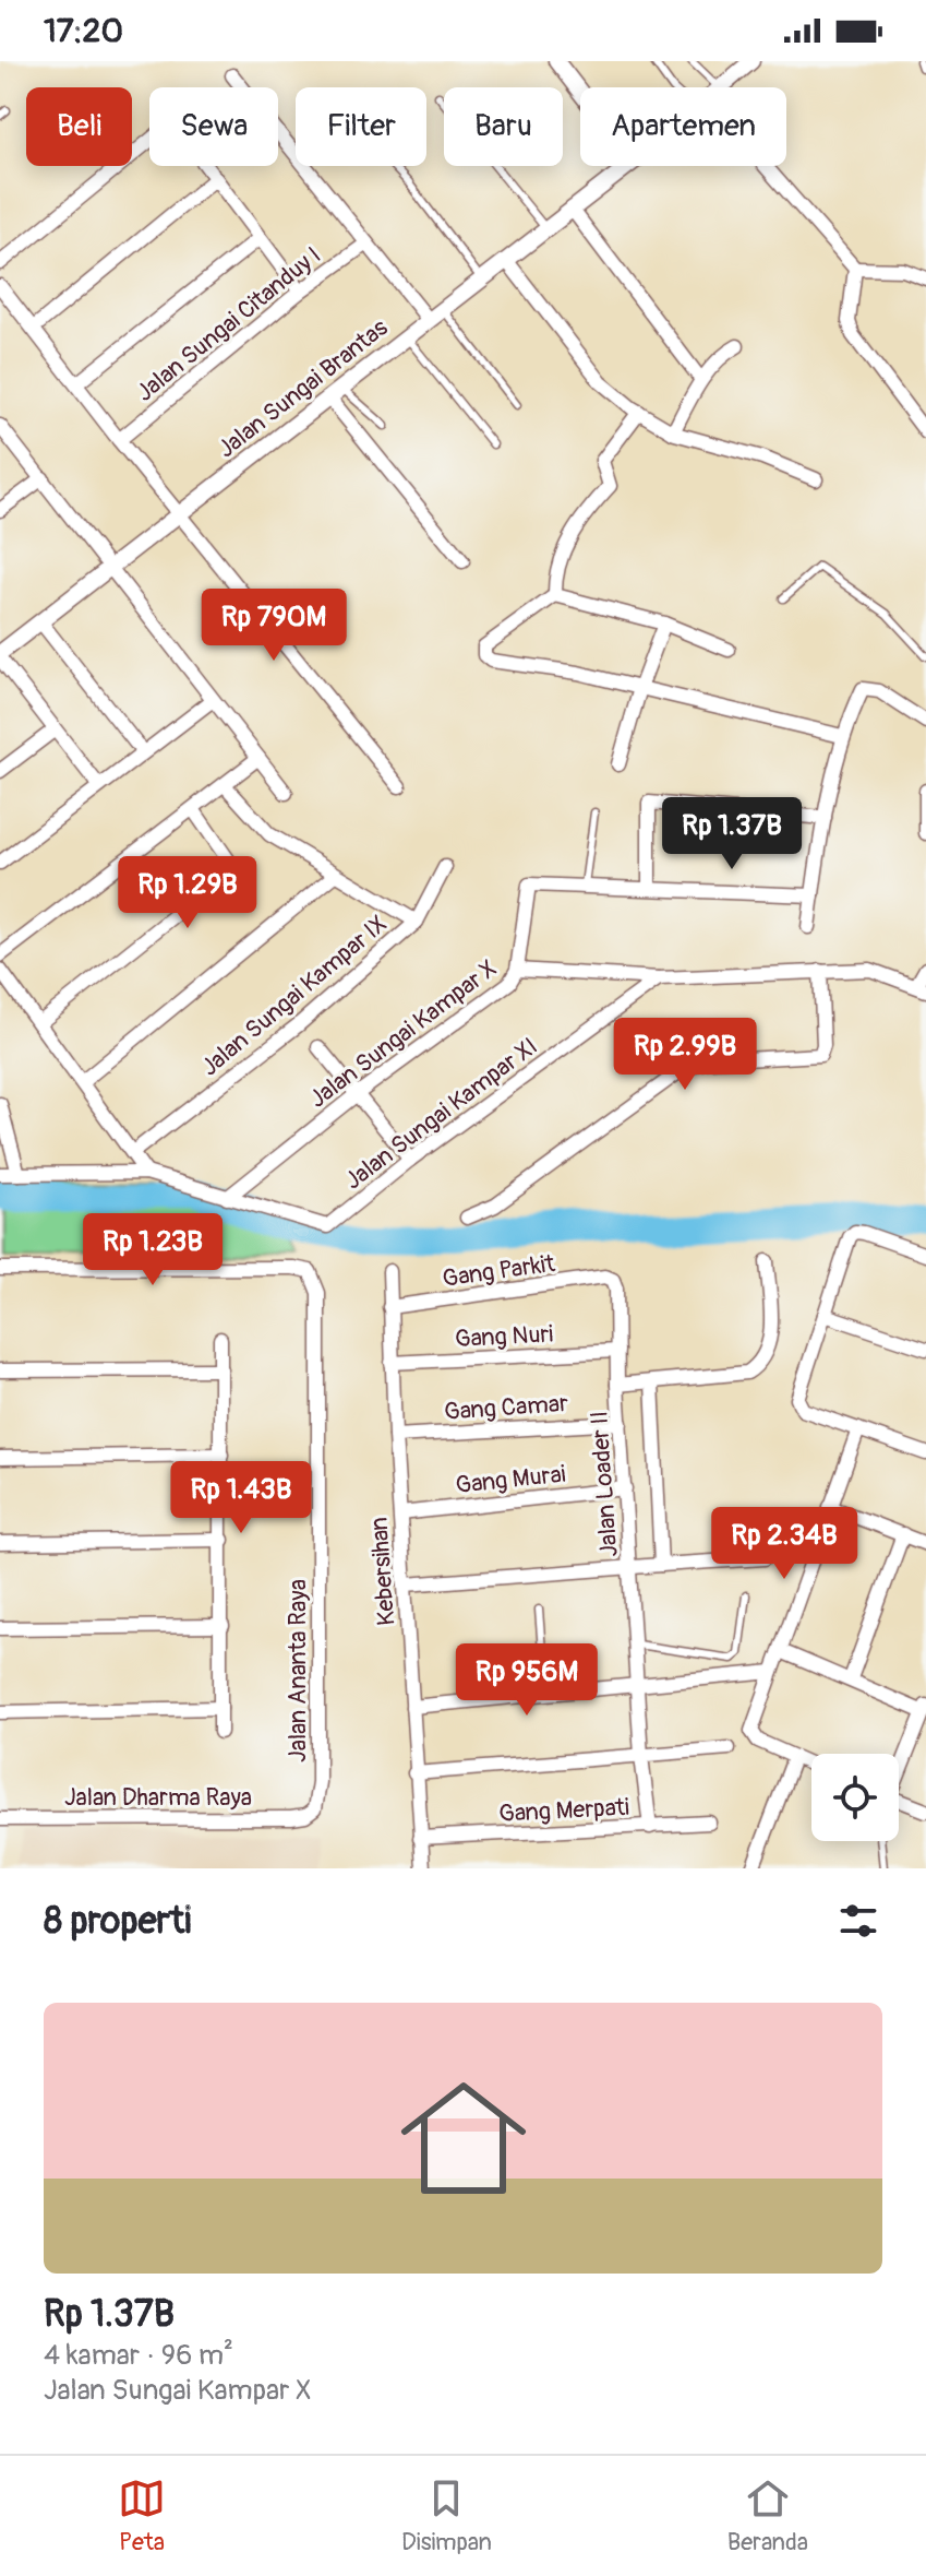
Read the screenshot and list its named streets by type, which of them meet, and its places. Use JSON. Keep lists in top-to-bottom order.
{
  "streets": {
    "street": [
      "Jalan Sungai Citanduy I",
      "Jalan Sungai Brantas",
      "Jalan Sungai Kampar IX",
      "Jalan Sungai Kampar X",
      "Jalan Sungai Kampar XI",
      "Gang Parkit",
      "Gang Nuri",
      "Gang Camar",
      "Gang Murai",
      "Jalan Loader II",
      "Kebersihan",
      "Jalan Ananta Raya",
      "Jalan Dharma Raya",
      "Gang Merpati"
    ]
  },
  "crossings": [
    ["Jalan Sungai Kampar X", "Jalan Sungai Kampar XI"],
    ["Gang Parkit", "Jalan Loader II"],
    ["Gang Parkit", "Kebersihan"],
    ["Gang Nuri", "Jalan Loader II"],
    ["Gang Nuri", "Kebersihan"],
    ["Gang Camar", "Jalan Loader II"],
    ["Gang Camar", "Kebersihan"],
    ["Gang Murai", "Jalan Loader II"],
    ["Gang Murai", "Kebersihan"],
    ["Jalan Loader II", "Gang Merpati"],
    ["Kebersihan", "Gang Merpati"],
    ["Jalan Ananta Raya", "Jalan Dharma Raya"]
  ],
  "page": {
    "status": "17:20",
    "chip": [
      "Beli",
      "Sewa",
      "Filter",
      "Baru",
      "Apartemen"
    ],
    "price": [
      "Rp 790M",
      "Rp 1.37B",
      "Rp 1.29B",
      "Rp 2.99B",
      "Rp 1.23B",
      "Rp 1.43B",
      "Rp 2.34B",
      "Rp 956M"
    ],
    "heading": "8 properti",
    "list": [
      {
        "name": "Rp 1.37B",
        "note": "4 kamar · 96 m² · Jalan Sungai Kampar X"
      }
    ],
    "tabs": ["Peta", "Disimpan", "Beranda"]
  }
}
